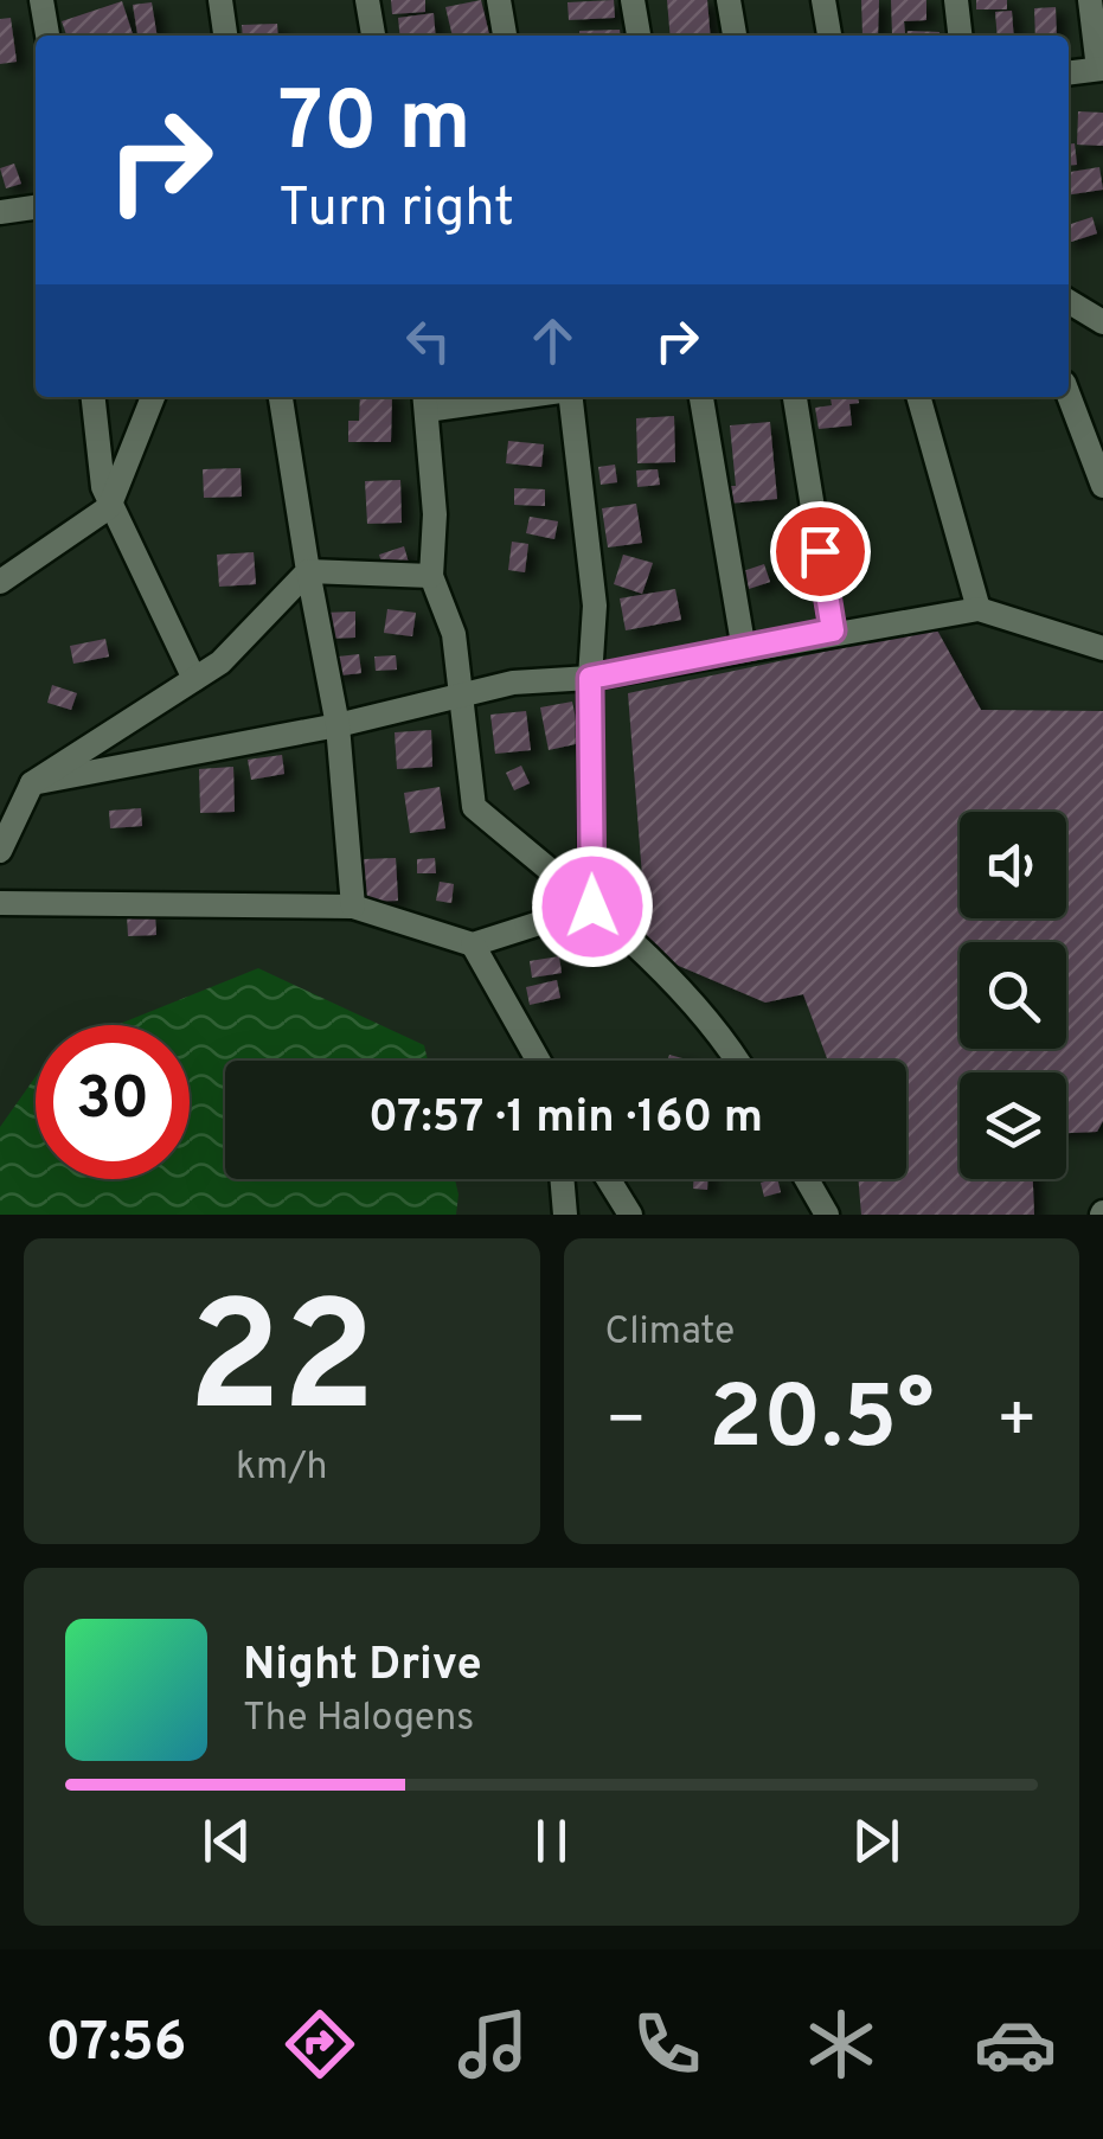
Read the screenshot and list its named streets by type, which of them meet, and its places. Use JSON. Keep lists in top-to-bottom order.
{
  "page": {
    "turn": ["70 m", "Turn right"],
    "limit": "30",
    "trip": "07:57 · 1 min · 160 m",
    "tile": [
      ["22", "km/h"],
      "Climate"
    ],
    "heat": ["−", "20.5°", "+"],
    "song": ["Night Drive", "The Halogens"],
    "tabs": "07:56"
  }
}
